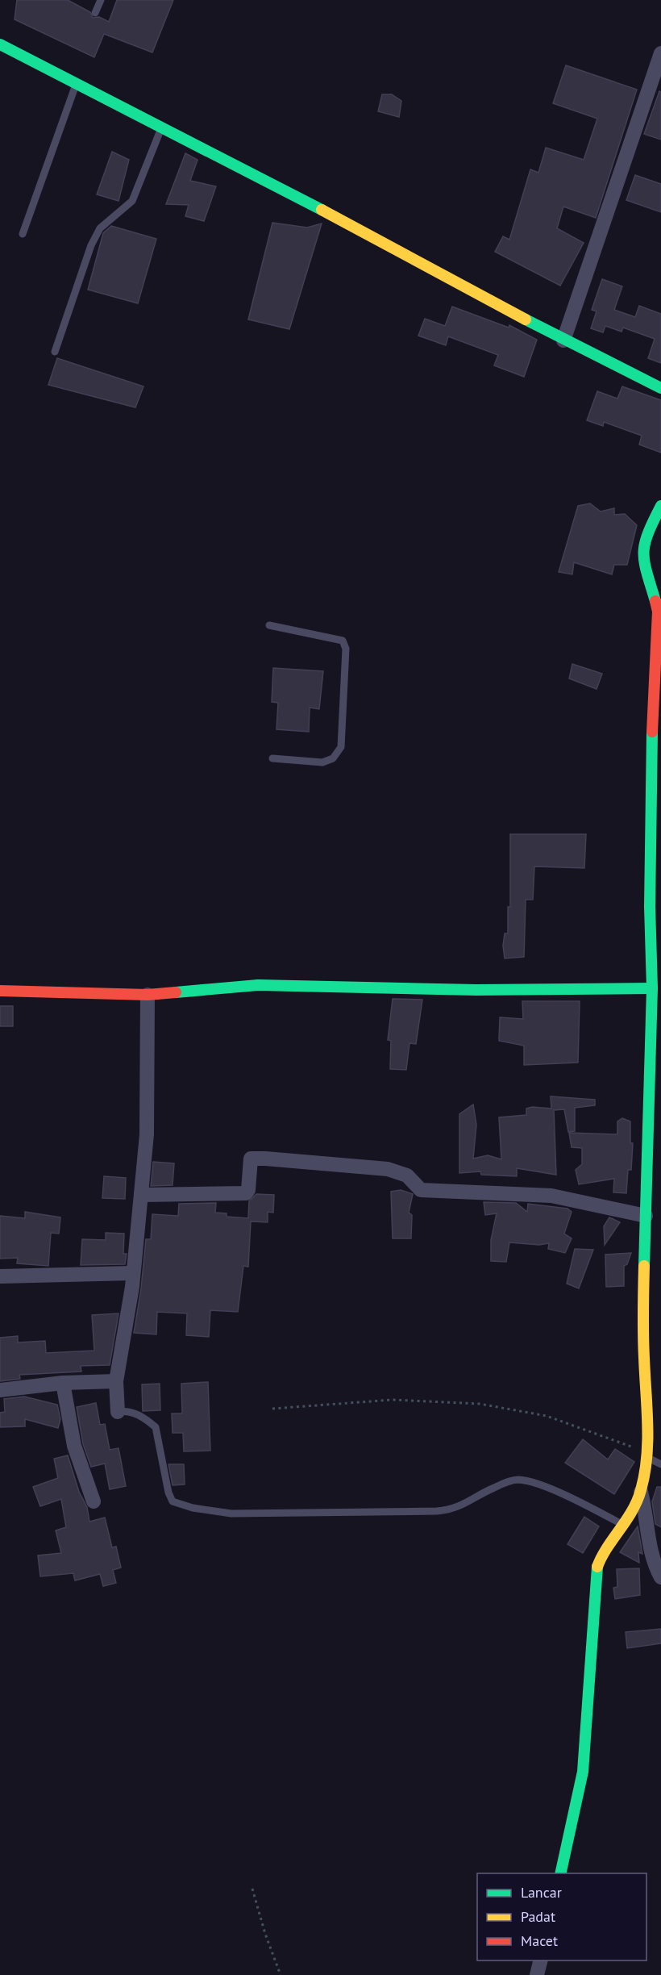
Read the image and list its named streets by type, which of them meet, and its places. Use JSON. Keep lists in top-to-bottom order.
{
  "legend": ["Lancar", "Padat", "Macet"]
}
